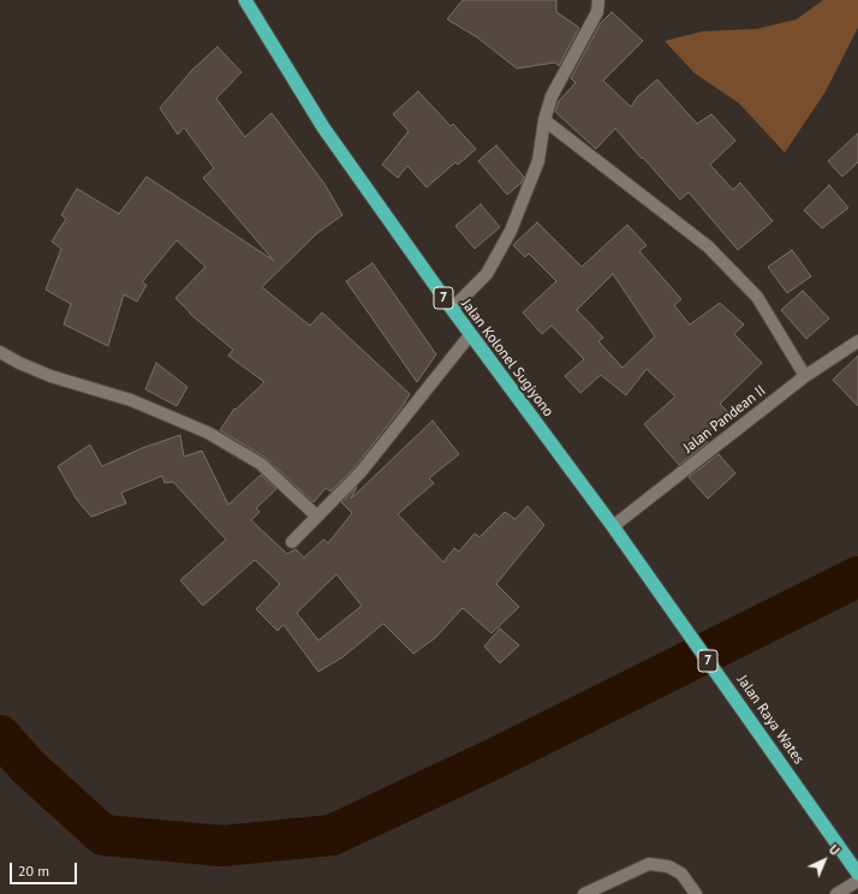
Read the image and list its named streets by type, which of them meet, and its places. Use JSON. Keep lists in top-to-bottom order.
{
  "streets": {
    "highway": ["7", "Jalan Kolonel Sugiyono", "Jalan Raya Wates"],
    "street": ["Jalan Pandean II"]
  },
  "crossings": [
    ["Jalan Kolonel Sugiyono", "Jalan Pandean II"],
    ["Jalan Kolonel Sugiyono", "Jalan Raya Wates"]
  ],
  "scale_bar": "20 m",
  "north": "top right"
}
